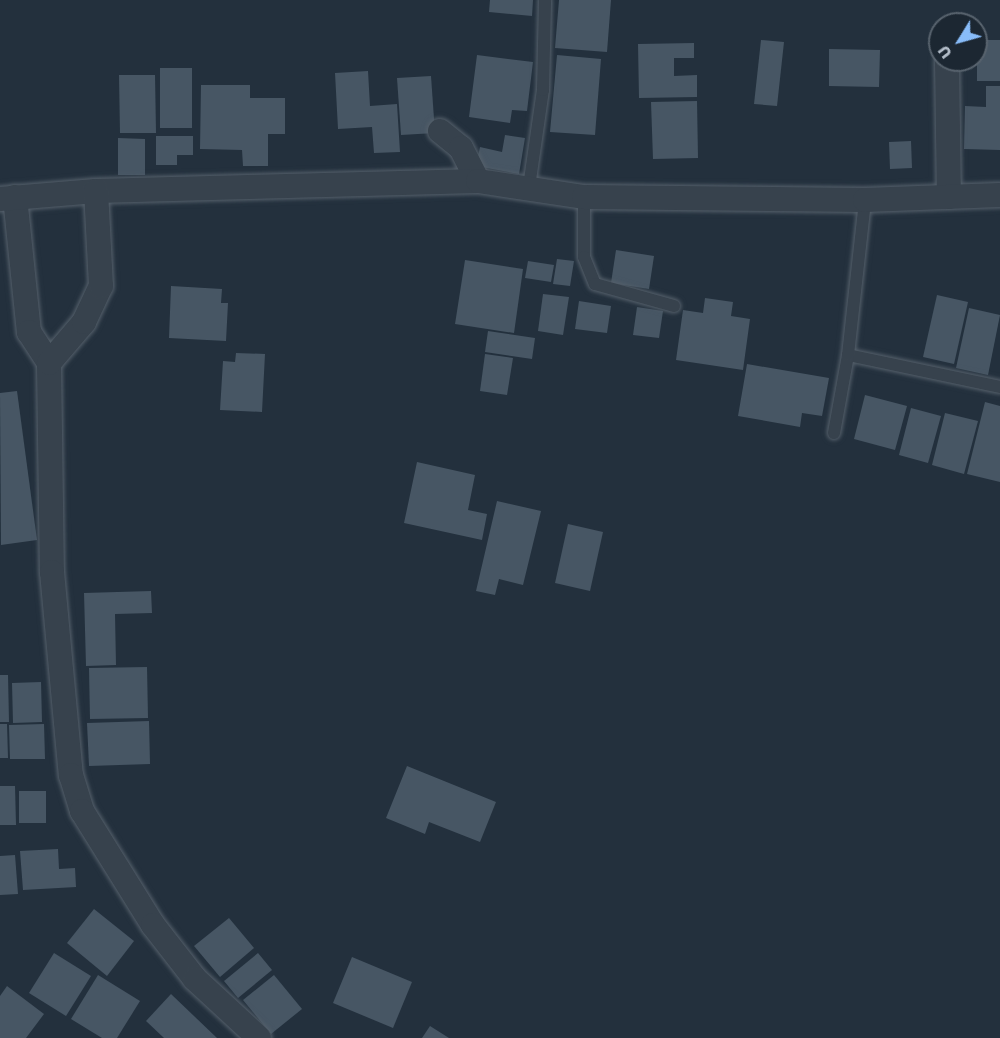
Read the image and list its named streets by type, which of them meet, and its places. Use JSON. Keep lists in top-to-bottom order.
{
  "north": "bottom left"
}
